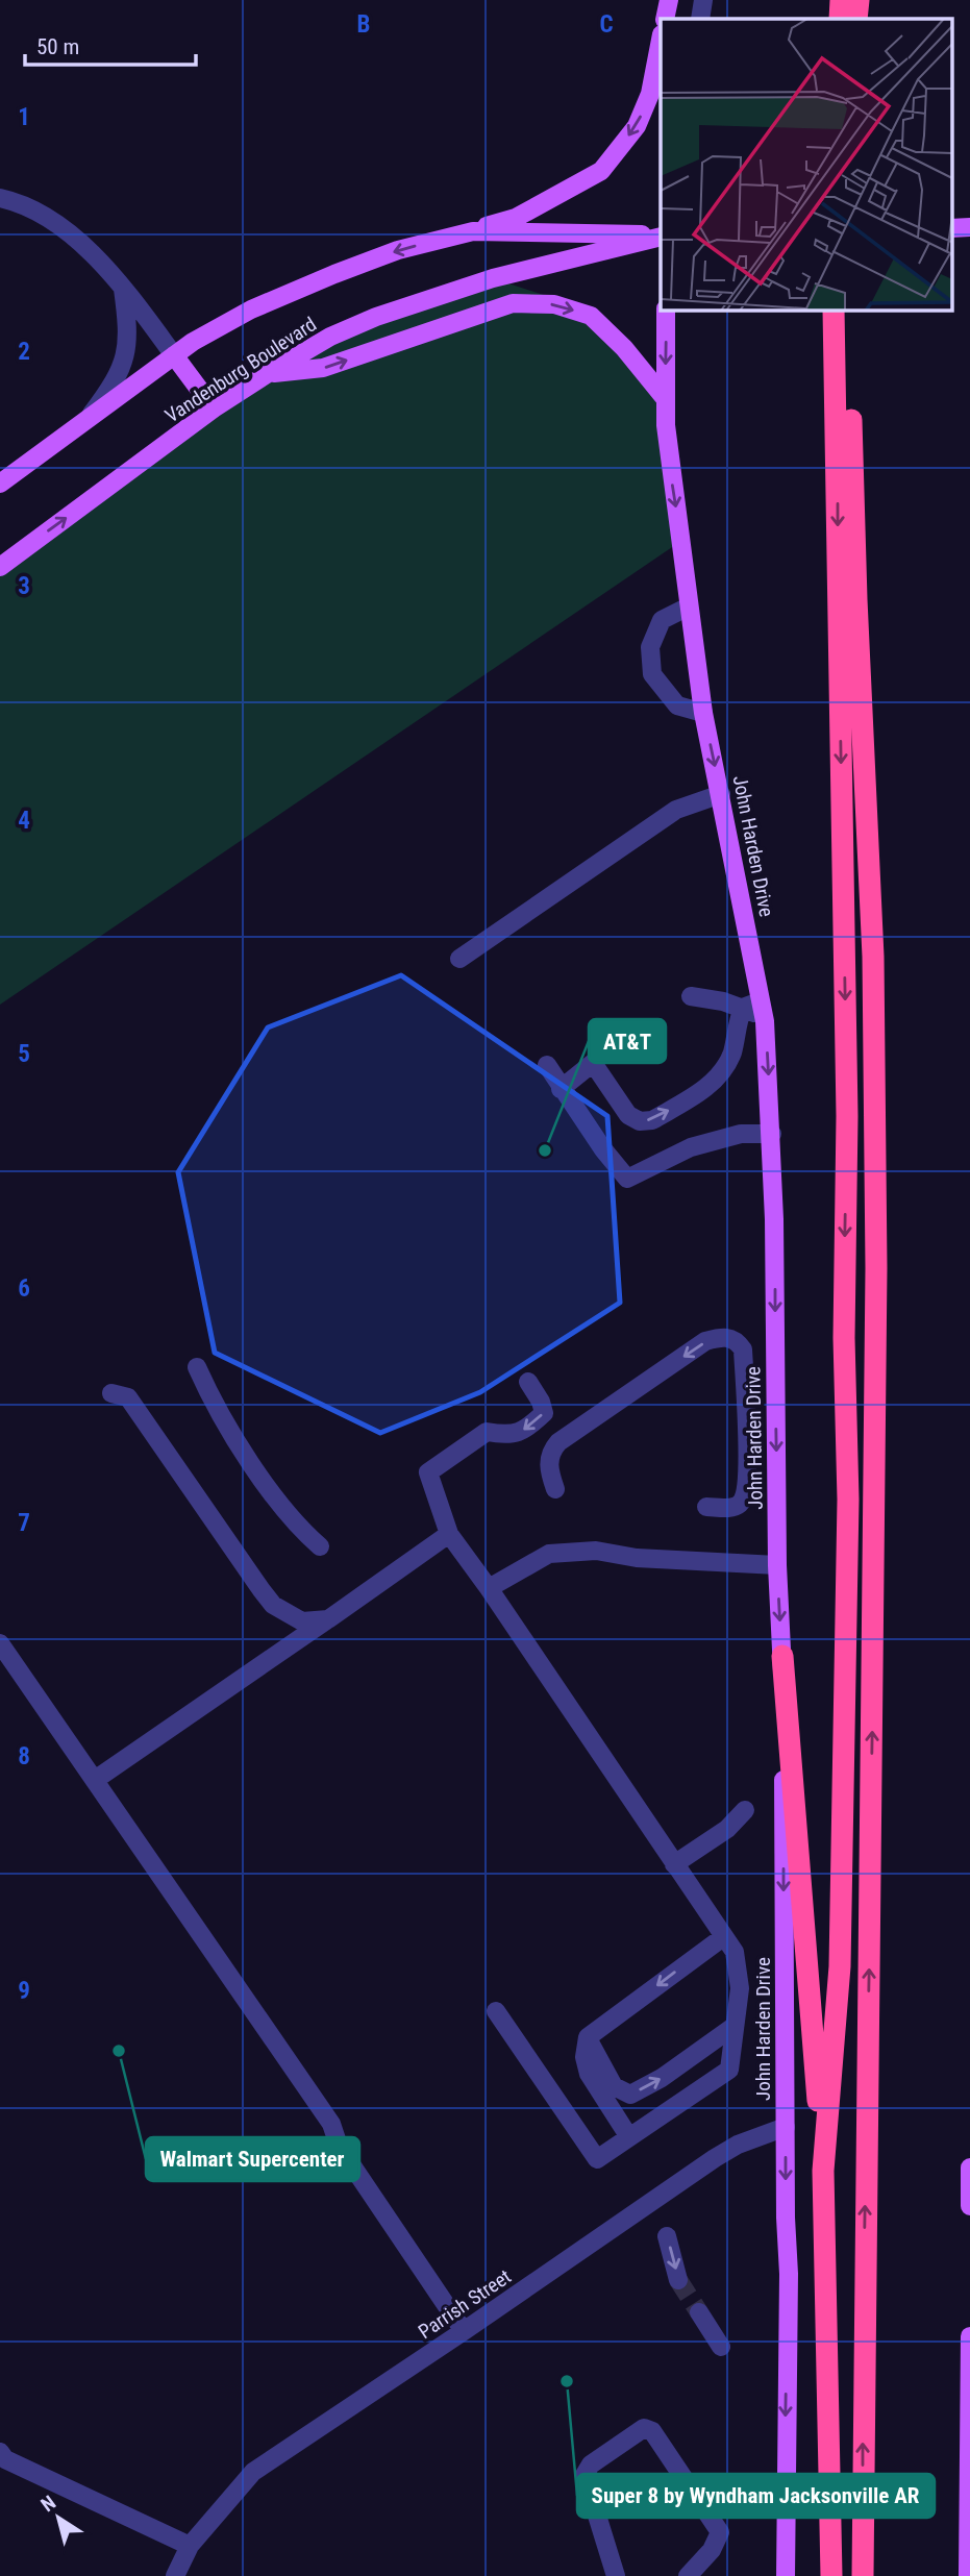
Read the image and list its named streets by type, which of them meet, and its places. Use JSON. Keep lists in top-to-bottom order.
{
  "streets": {
    "main road": ["Vandenburg Boulevard", "John Harden Drive"],
    "street": ["Parrish Street"]
  },
  "crossings": [
    ["John Harden Drive", "Parrish Street"]
  ],
  "one_way": ["John Harden Drive"],
  "places": ["AT&T", "Walmart Supercenter", "Super 8 by Wyndham Jacksonville AR"],
  "scale_bar": "50 m",
  "north": "top left",
  "grid": {
    "columns": ["B", "C"],
    "rows": [
      "1",
      "2",
      "3",
      "4",
      "5",
      "6",
      "7",
      "8",
      "9"
    ]
  }
}
